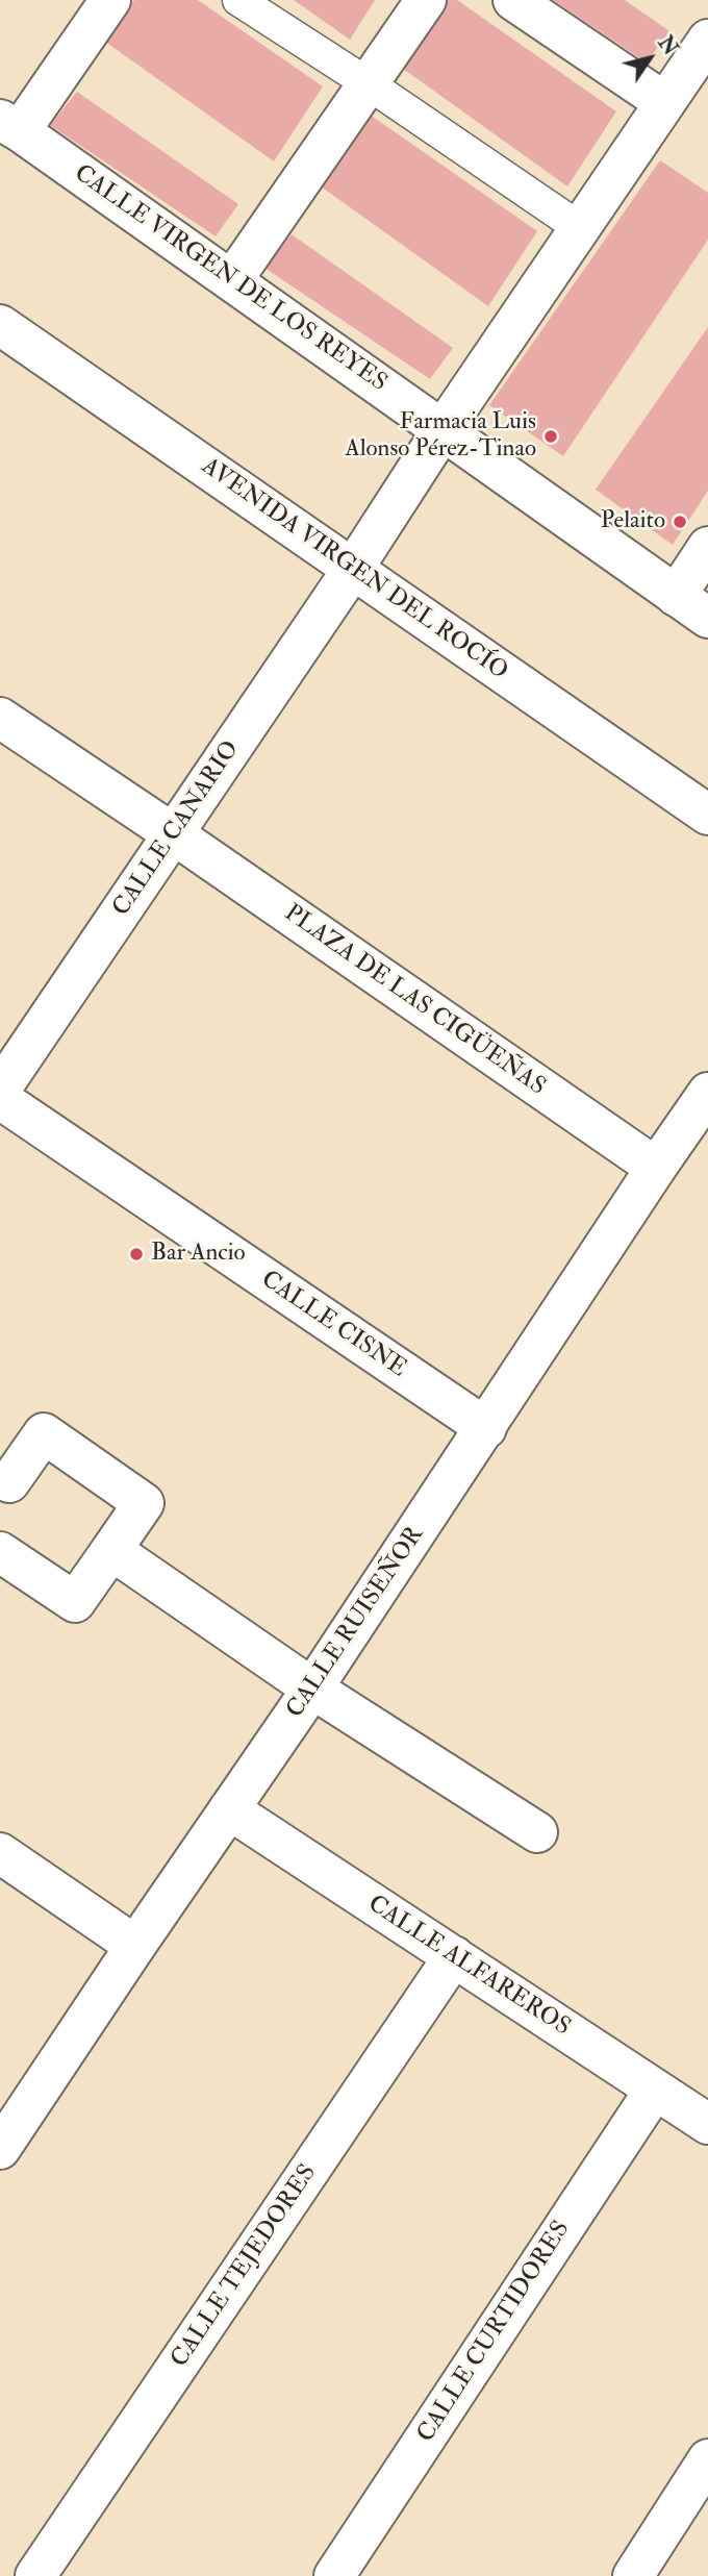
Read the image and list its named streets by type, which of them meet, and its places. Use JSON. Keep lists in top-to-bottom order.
{
  "streets": {
    "street": [
      "CALLE VIRGEN DE LOS REYES",
      "AVENIDA VIRGEN DEL ROCÍO",
      "CALLE CANARIO",
      "PLAZA DE LAS CIGÜEÑAS",
      "CALLE CISNE",
      "CALLE RUISEÑOR",
      "CALLE ALFAREROS",
      "CALLE TEJEDORES",
      "CALLE CURTIDORES"
    ]
  },
  "crossings": [
    ["CALLE VIRGEN DE LOS REYES", "CALLE CANARIO"],
    ["AVENIDA VIRGEN DEL ROCÍO", "CALLE CANARIO"],
    ["CALLE CANARIO", "PLAZA DE LAS CIGÜEÑAS"],
    ["PLAZA DE LAS CIGÜEÑAS", "CALLE RUISEÑOR"],
    ["CALLE CISNE", "CALLE RUISEÑOR"],
    ["CALLE RUISEÑOR", "CALLE ALFAREROS"],
    ["CALLE ALFAREROS", "CALLE TEJEDORES"],
    ["CALLE ALFAREROS", "CALLE CURTIDORES"]
  ],
  "places": ["Farmacia Luis Alonso Pérez-Tinao", "Pelaito", "Bar Ancio"],
  "north": "top right"
}
